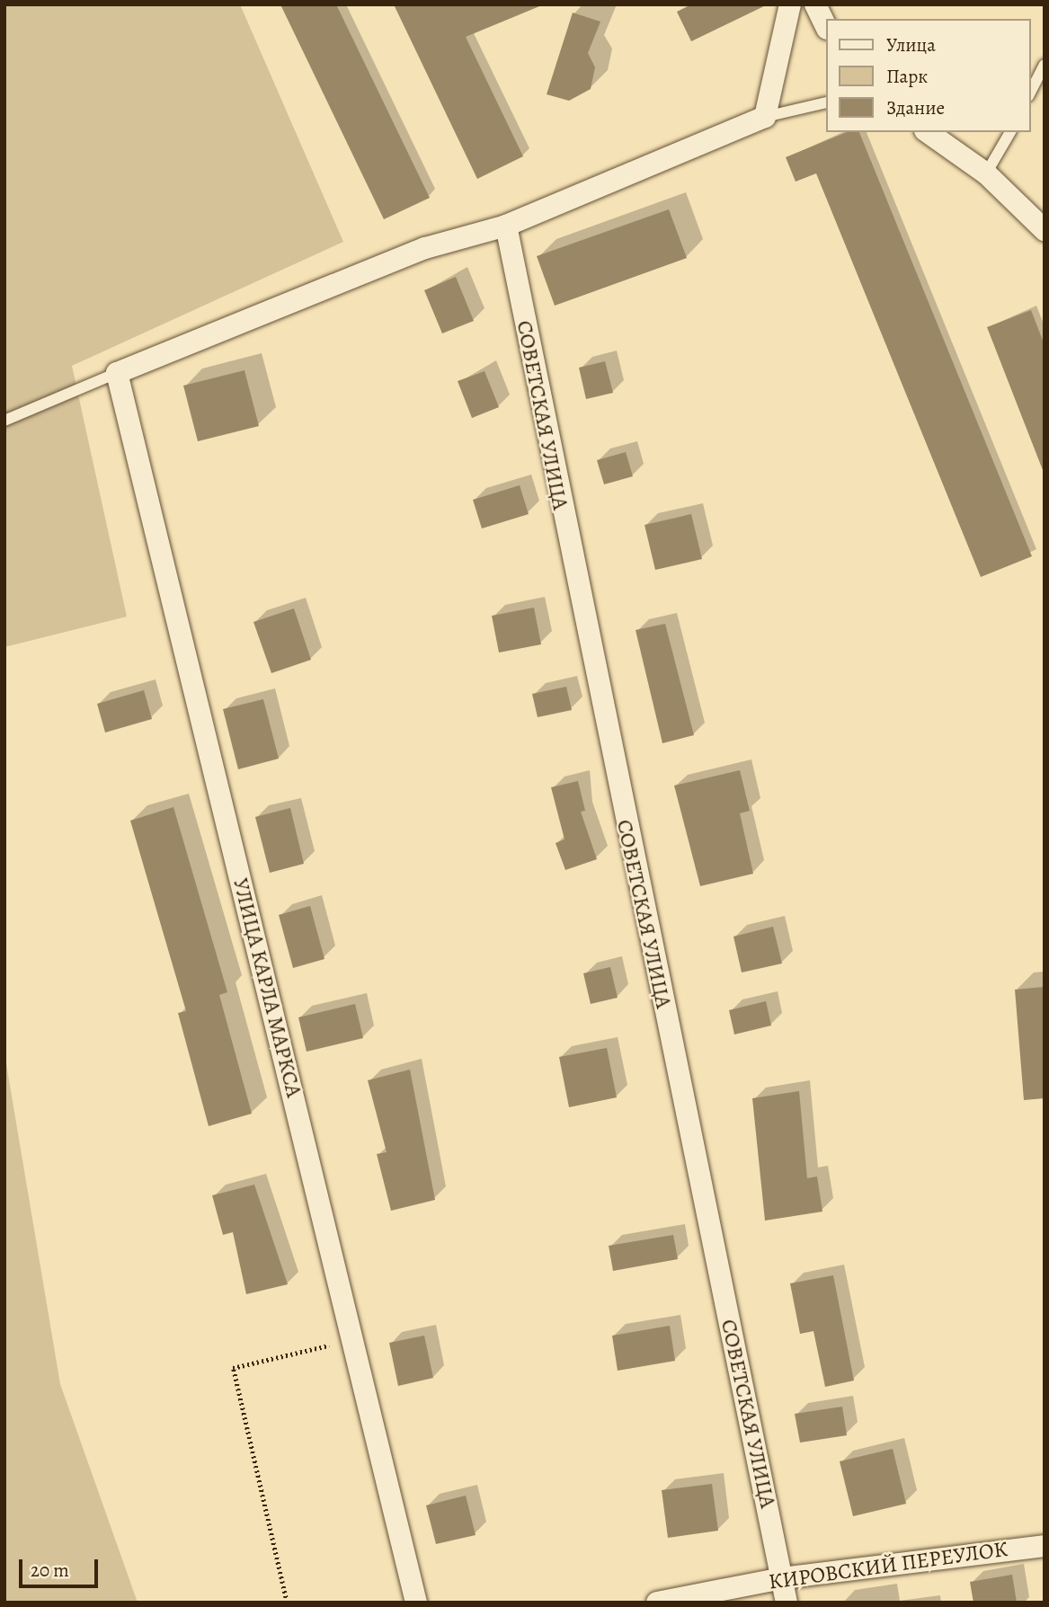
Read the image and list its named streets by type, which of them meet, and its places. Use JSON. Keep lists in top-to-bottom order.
{
  "streets": {
    "street": ["СОВЕТСКАЯ УЛИЦА", "УЛИЦА КАРЛА МАРКСА", "КИРОВСКИЙ ПЕРЕУЛОК"]
  },
  "crossings": [
    ["СОВЕТСКАЯ УЛИЦА", "КИРОВСКИЙ ПЕРЕУЛОК"]
  ],
  "legend": ["Улица", "Парк", "Здание"],
  "scale_bar": "20 m"
}
